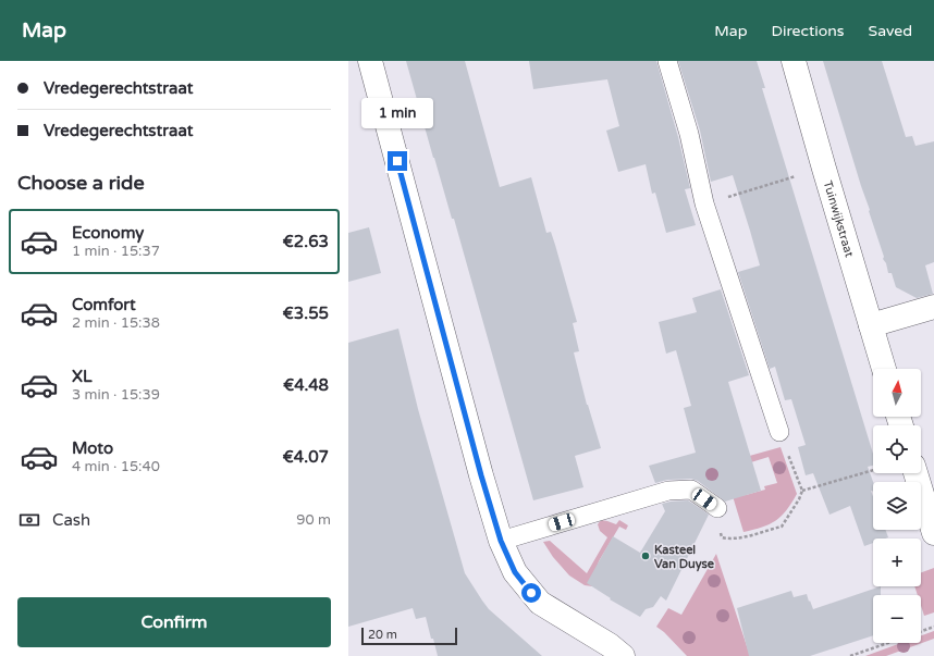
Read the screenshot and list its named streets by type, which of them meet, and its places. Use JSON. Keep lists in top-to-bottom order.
{
  "streets": {
    "street": ["Tuinwijkstraat"]
  },
  "places": ["Kasteel Van Duyse"],
  "scale_bar": "20 m",
  "north": "top",
  "page": {
    "header": "Map",
    "nav": ["Map", "Directions", "Saved"],
    "banner": ["Vredegerechtstraat", "Vredegerechtstraat"],
    "bubble": "1 min",
    "heading": "Choose a ride",
    "list": [
      {
        "name": "Economy",
        "note": "1 min · 15:37",
        "value": "€2.63"
      },
      {
        "name": "Comfort",
        "note": "2 min · 15:38",
        "value": "€3.55"
      },
      {
        "name": "XL",
        "note": "3 min · 15:39",
        "value": "€4.48"
      },
      {
        "name": "Moto",
        "note": "4 min · 15:40",
        "value": "€4.07"
      }
    ],
    "map_buttons": ["+", "−"],
    "pay": ["Cash", "90 m"],
    "buttons": "Confirm",
    "scale": "20 m"
  }
}
